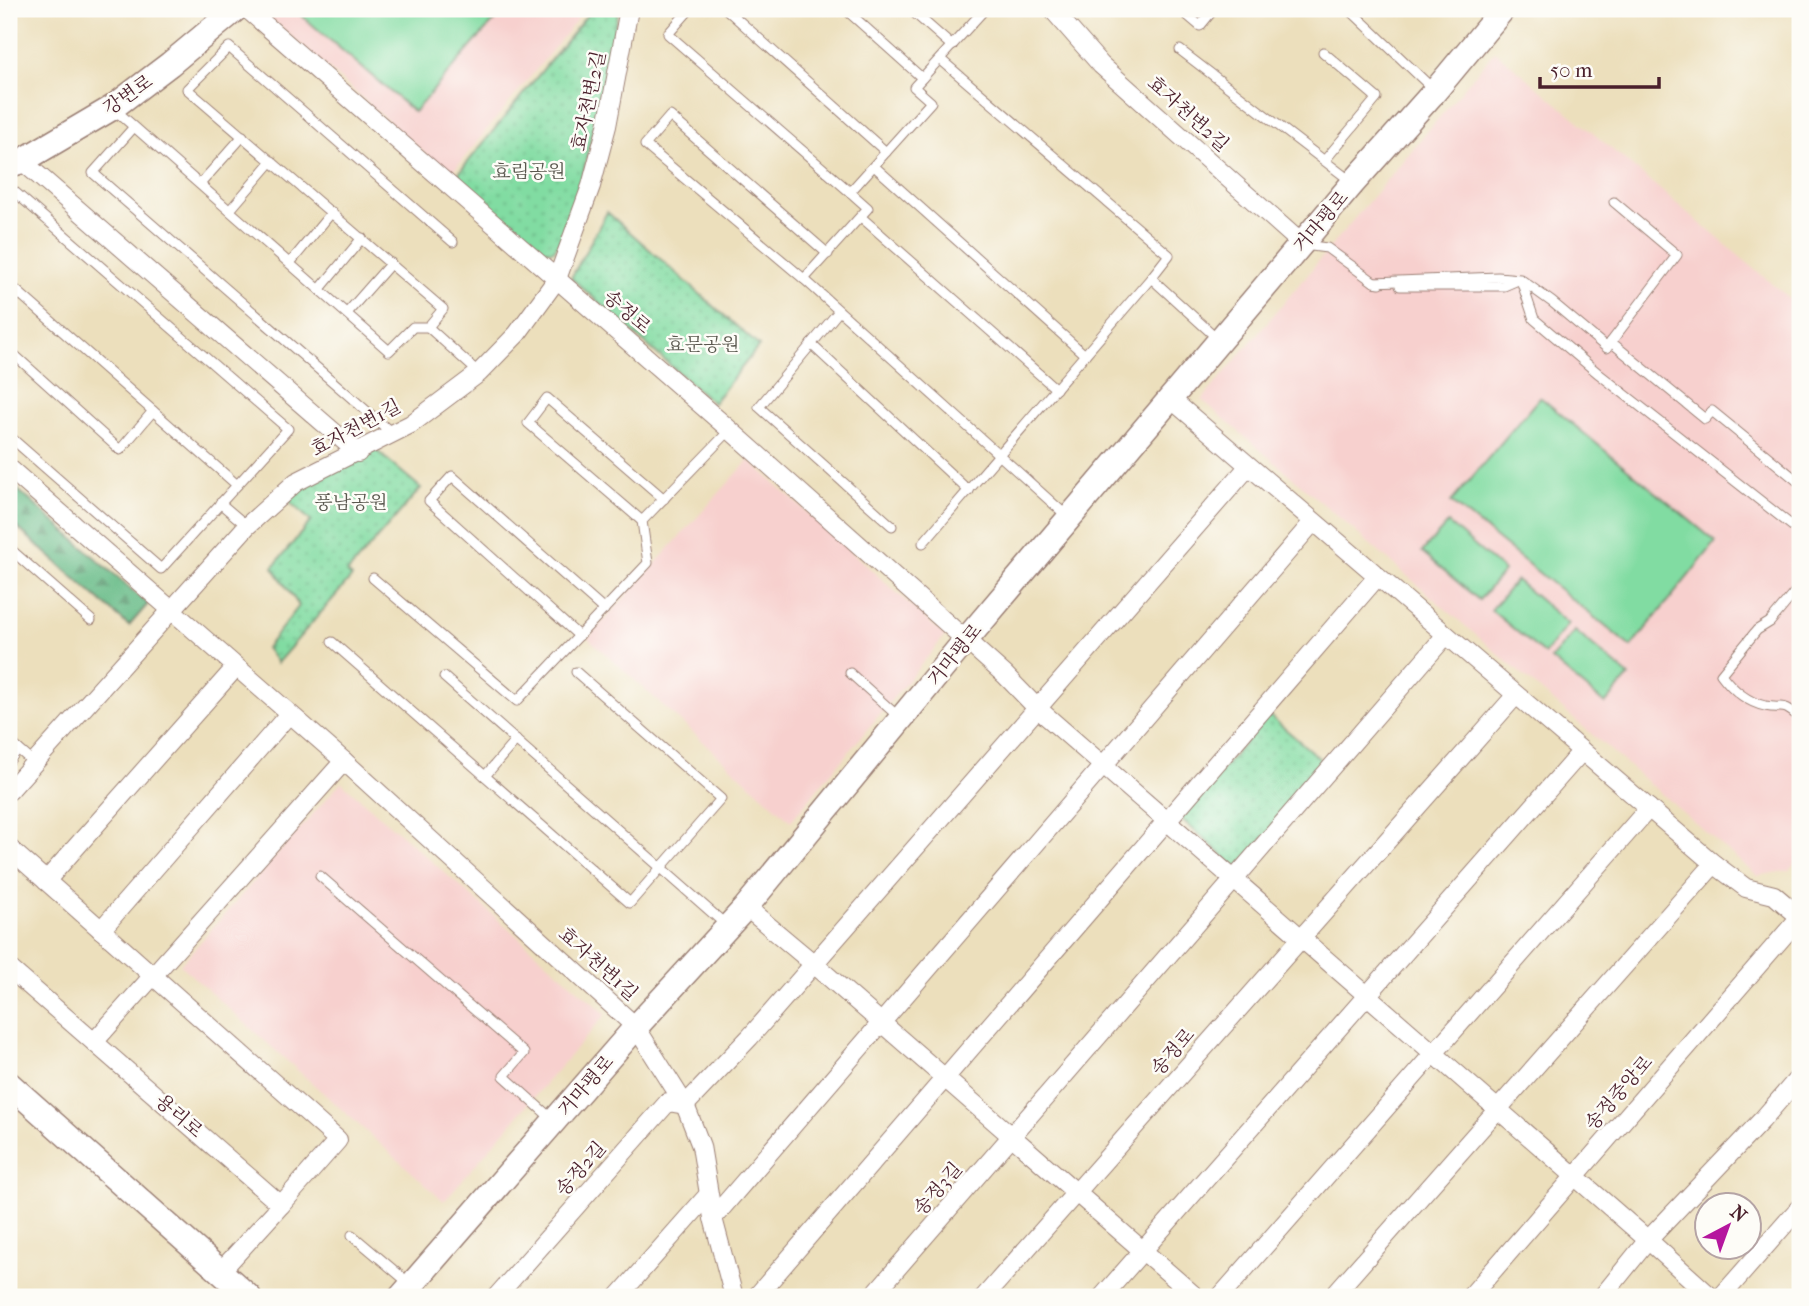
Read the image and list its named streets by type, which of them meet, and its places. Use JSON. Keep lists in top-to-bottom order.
{
  "streets": {
    "street": [
      "강변로",
      "효자천변2길",
      "거마평로",
      "송정로",
      "효자천변1길",
      "송정중앙로",
      "용리로",
      "송정2길",
      "송정3길"
    ]
  },
  "crossings": [
    ["효자천변2길", "거마평로"],
    ["효자천변2길", "송정로"],
    ["효자천변2길", "효자천변1길"],
    ["거마평로", "송정로"],
    ["거마평로", "효자천변1길"],
    ["송정로", "효자천변1길"],
    ["송정로", "송정중앙로"]
  ],
  "parks": ["효림공원", "효문공원", "풍남공원"],
  "scale_bar": "50 m",
  "north": "top right"
}
